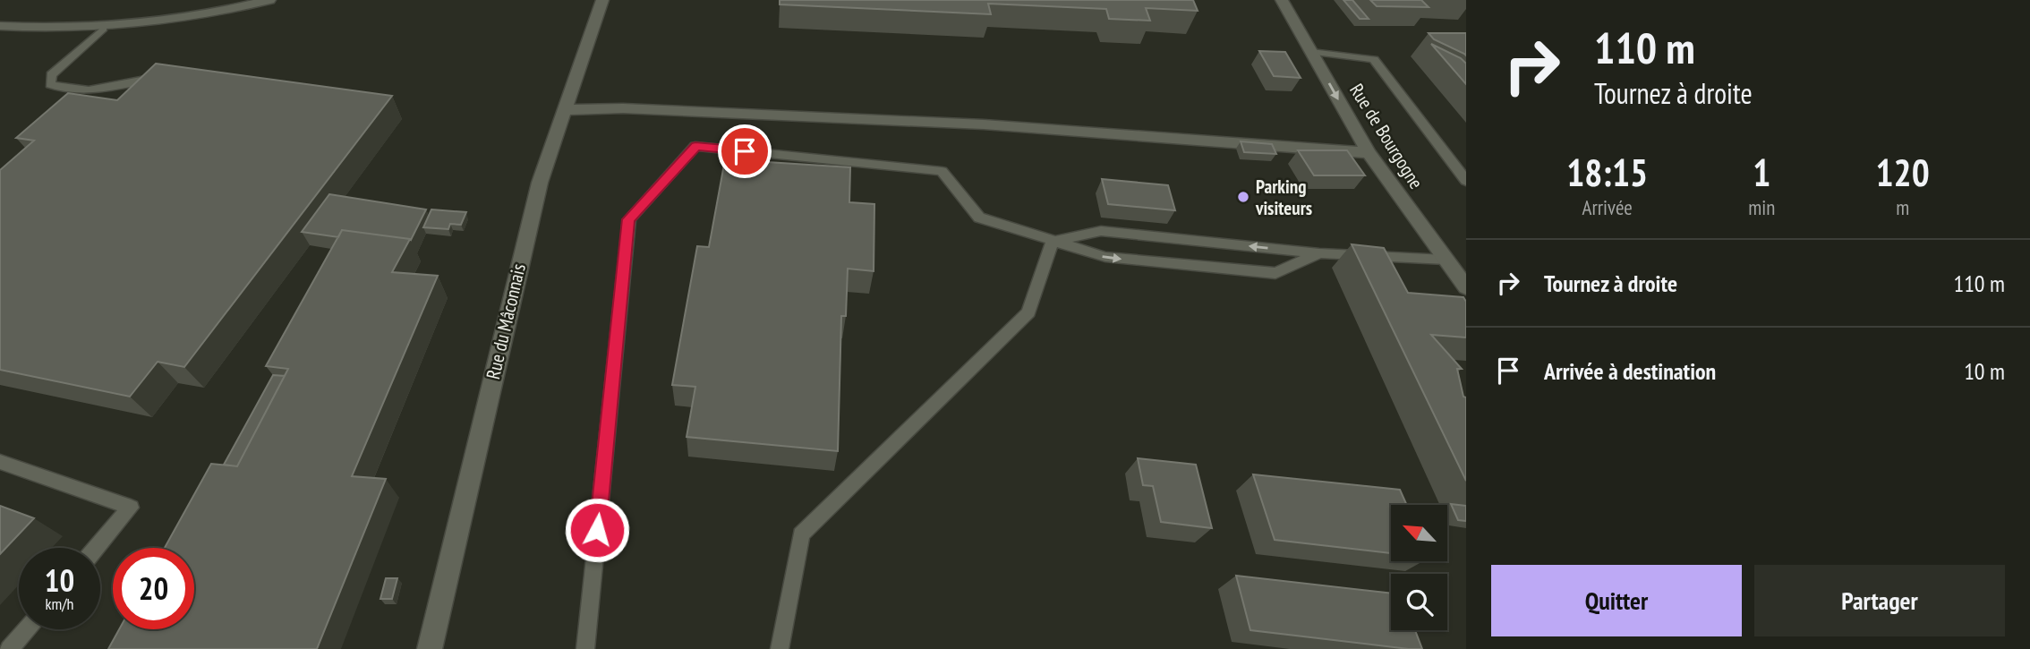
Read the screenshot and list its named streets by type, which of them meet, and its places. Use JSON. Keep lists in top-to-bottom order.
{
  "streets": {
    "street": ["Rue de Bourgogne", "Rue du Mâconnais"]
  },
  "places": ["Parking visiteurs"],
  "north": "top left",
  "page": {
    "turn": ["110 m", "Tournez à droite"],
    "eta": [
      "18:15",
      "Arrivée",
      "1",
      "min",
      "120",
      "m"
    ],
    "list": [
      {
        "name": "Tournez à droite",
        "value": "110 m"
      },
      {
        "name": "Arrivée à destination",
        "value": "10 m"
      }
    ],
    "speed": "10 km/h",
    "limit": "20",
    "buttons": ["Quitter", "Partager"]
  }
}
